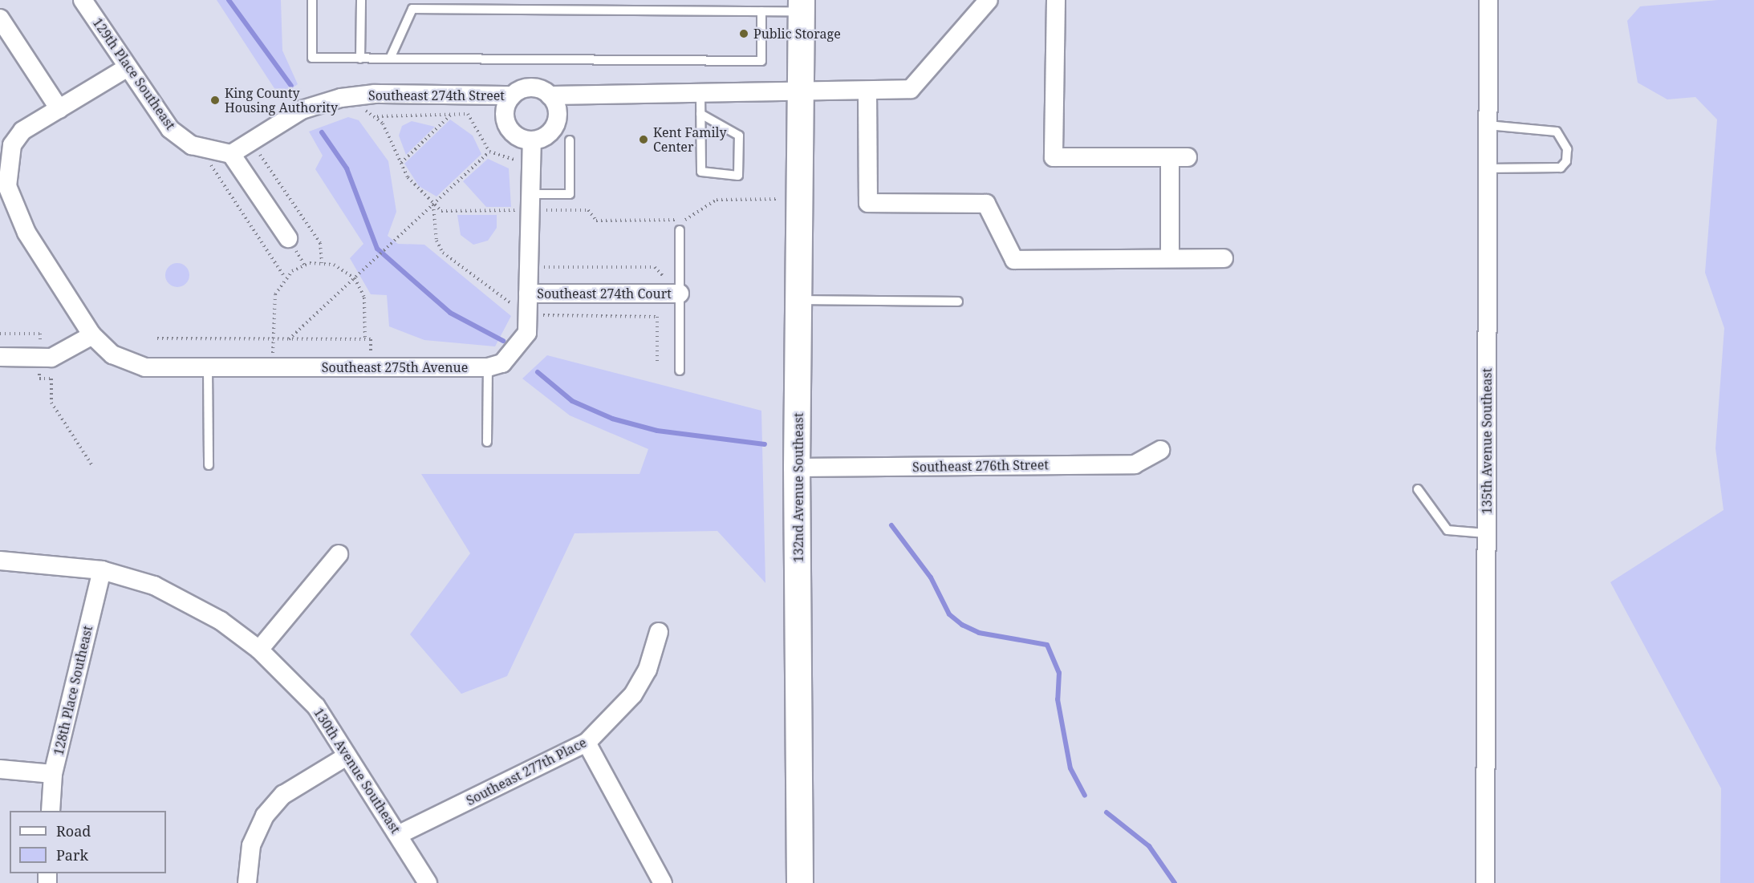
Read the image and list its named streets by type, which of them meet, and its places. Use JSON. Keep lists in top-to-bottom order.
{
  "streets": {
    "main road": ["132nd Avenue Southeast"],
    "street": [
      "129th Place Southeast",
      "Southeast 274th Street",
      "Southeast 274th Court",
      "Southeast 275th Avenue",
      "135th Avenue Southeast",
      "Southeast 276th Street",
      "128th Place Southeast",
      "130th Avenue Southeast",
      "Southeast 277th Place"
    ]
  },
  "crossings": [
    ["129th Place Southeast", "Southeast 274th Street"],
    ["Southeast 274th Street", "Southeast 275th Avenue"],
    ["Southeast 274th Street", "132nd Avenue Southeast"],
    ["Southeast 274th Court", "Southeast 275th Avenue"],
    ["Southeast 276th Street", "132nd Avenue Southeast"],
    ["128th Place Southeast", "130th Avenue Southeast"],
    ["130th Avenue Southeast", "Southeast 277th Place"]
  ],
  "places": ["Public Storage", "King County Housing Authority", "Kent Family Center"],
  "legend": ["Road", "Park"]
}
